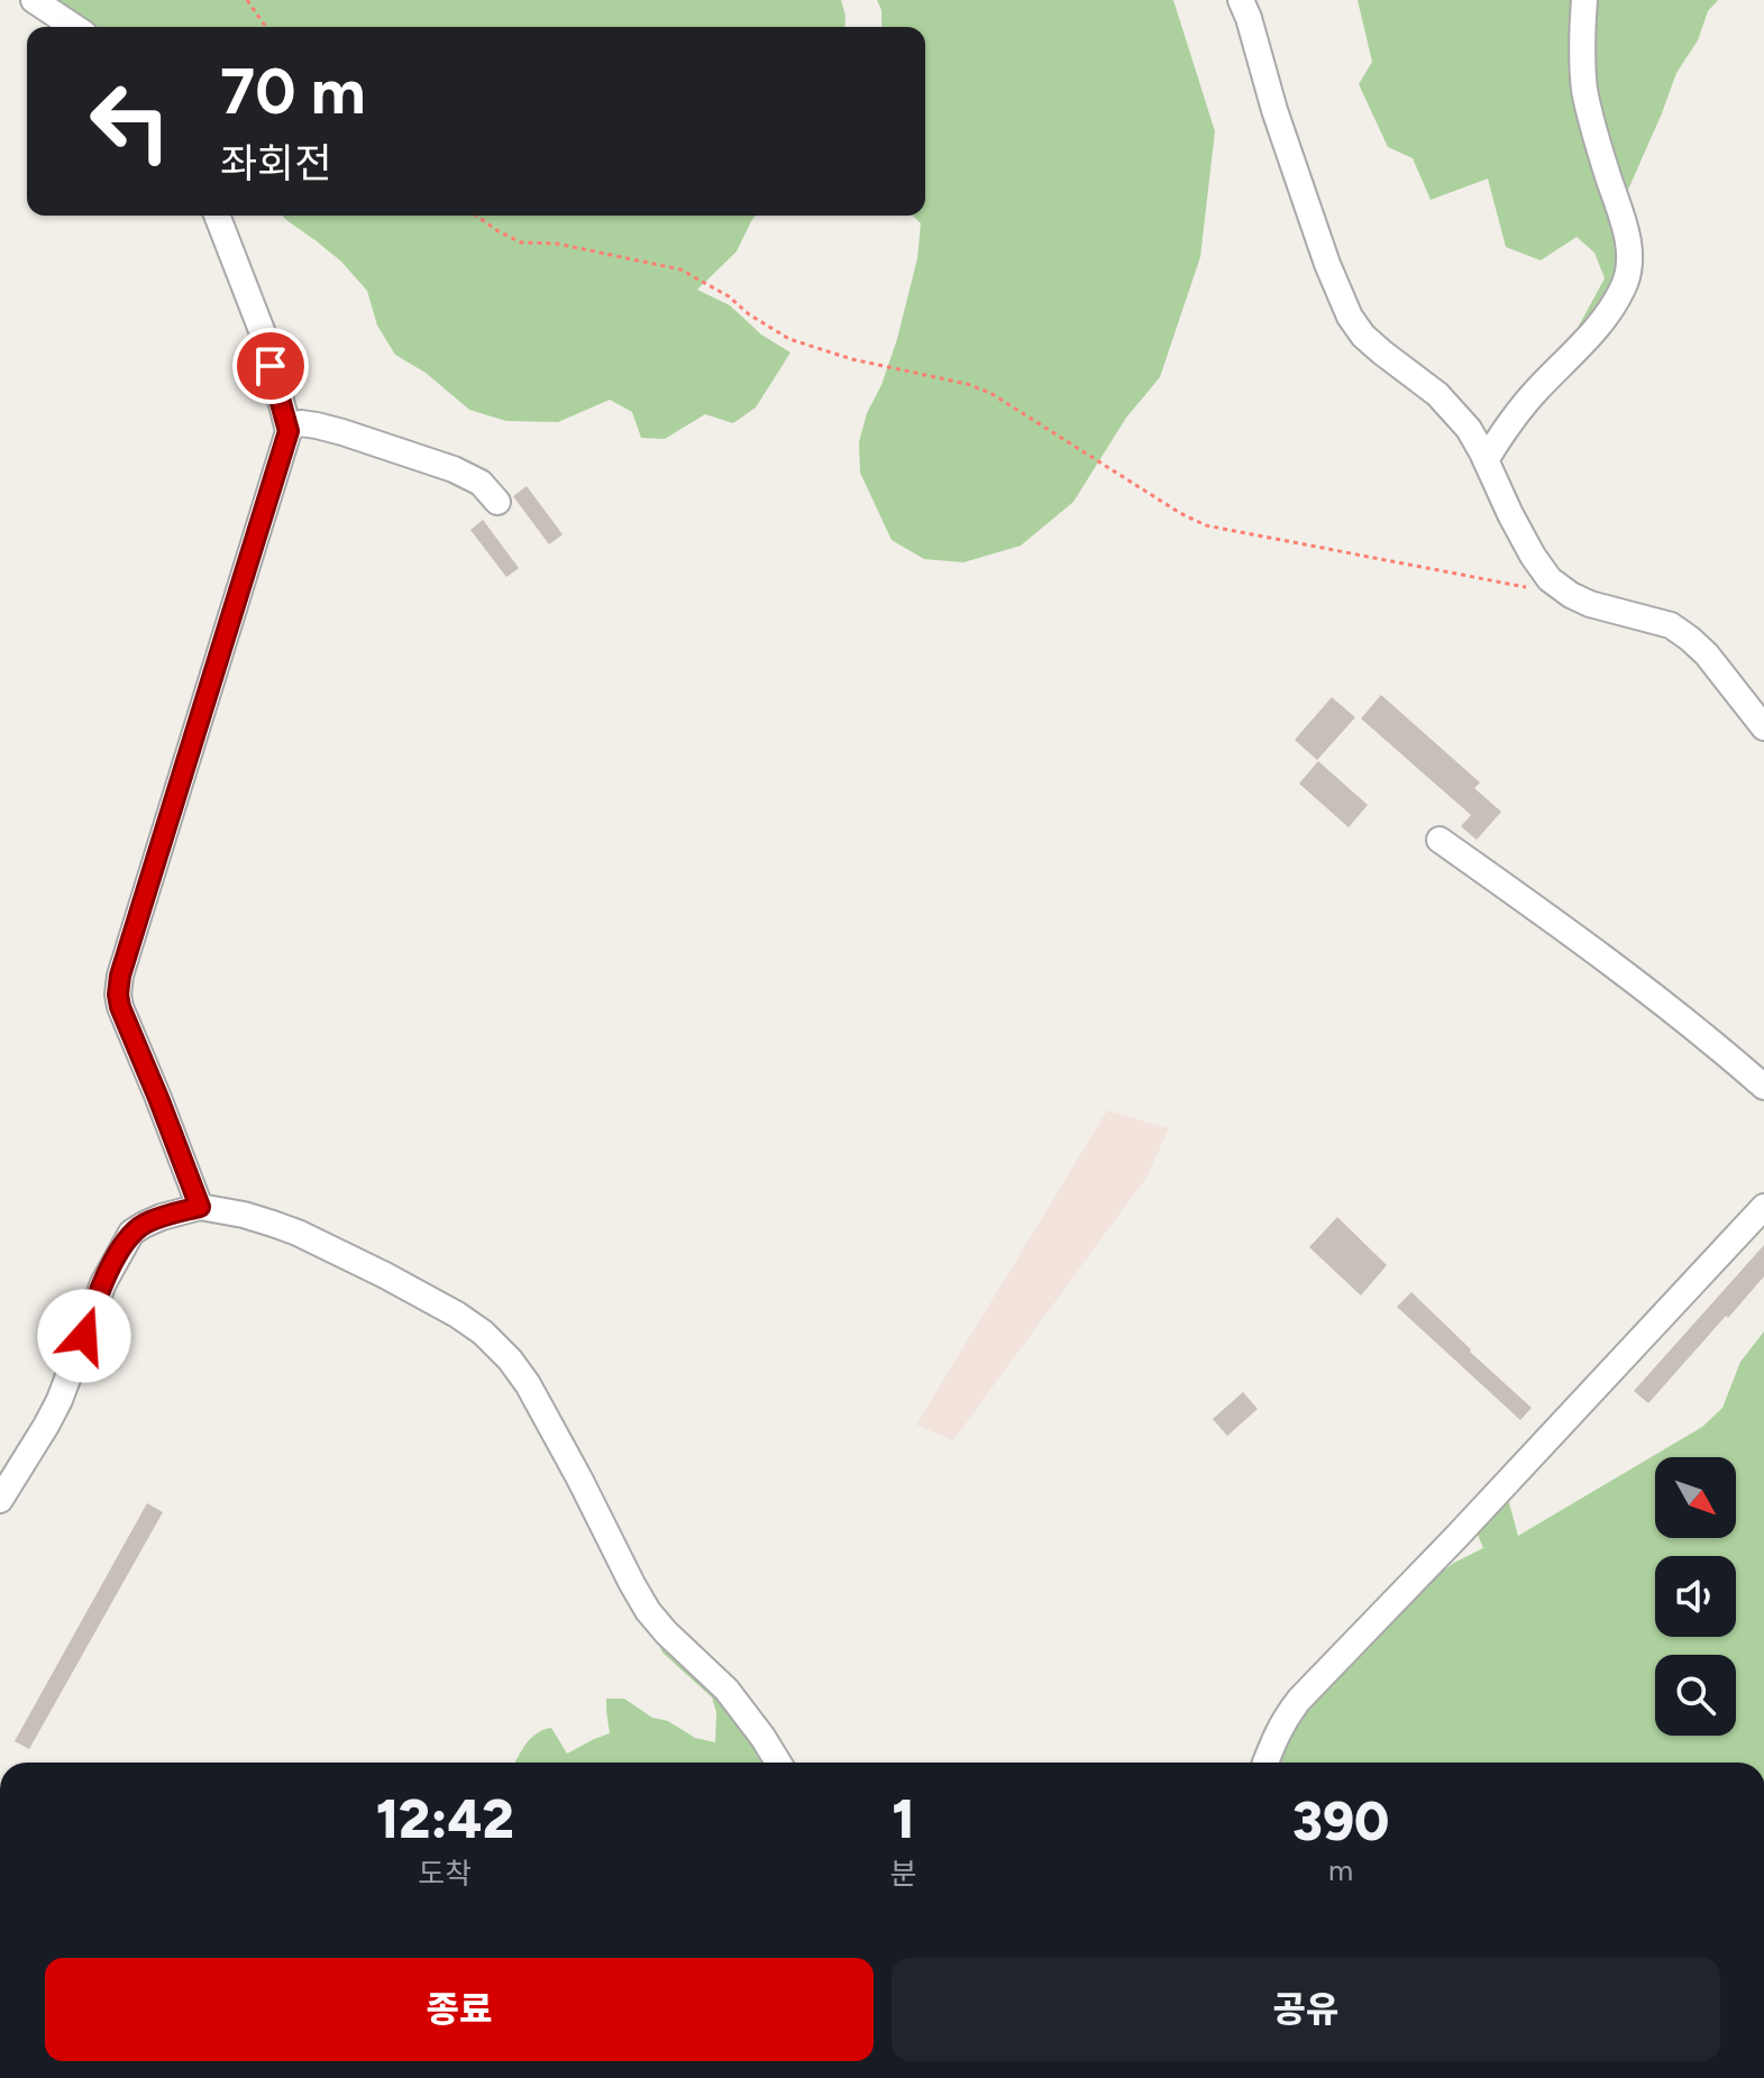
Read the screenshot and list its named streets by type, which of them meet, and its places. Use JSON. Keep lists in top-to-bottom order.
{
  "north": "bottom right",
  "page": {
    "turn": ["70 m", "좌회전"],
    "eta": [
      "12:42",
      "도착",
      "1",
      "분",
      "390",
      "m"
    ],
    "buttons": ["종료", "공유"]
  }
}
